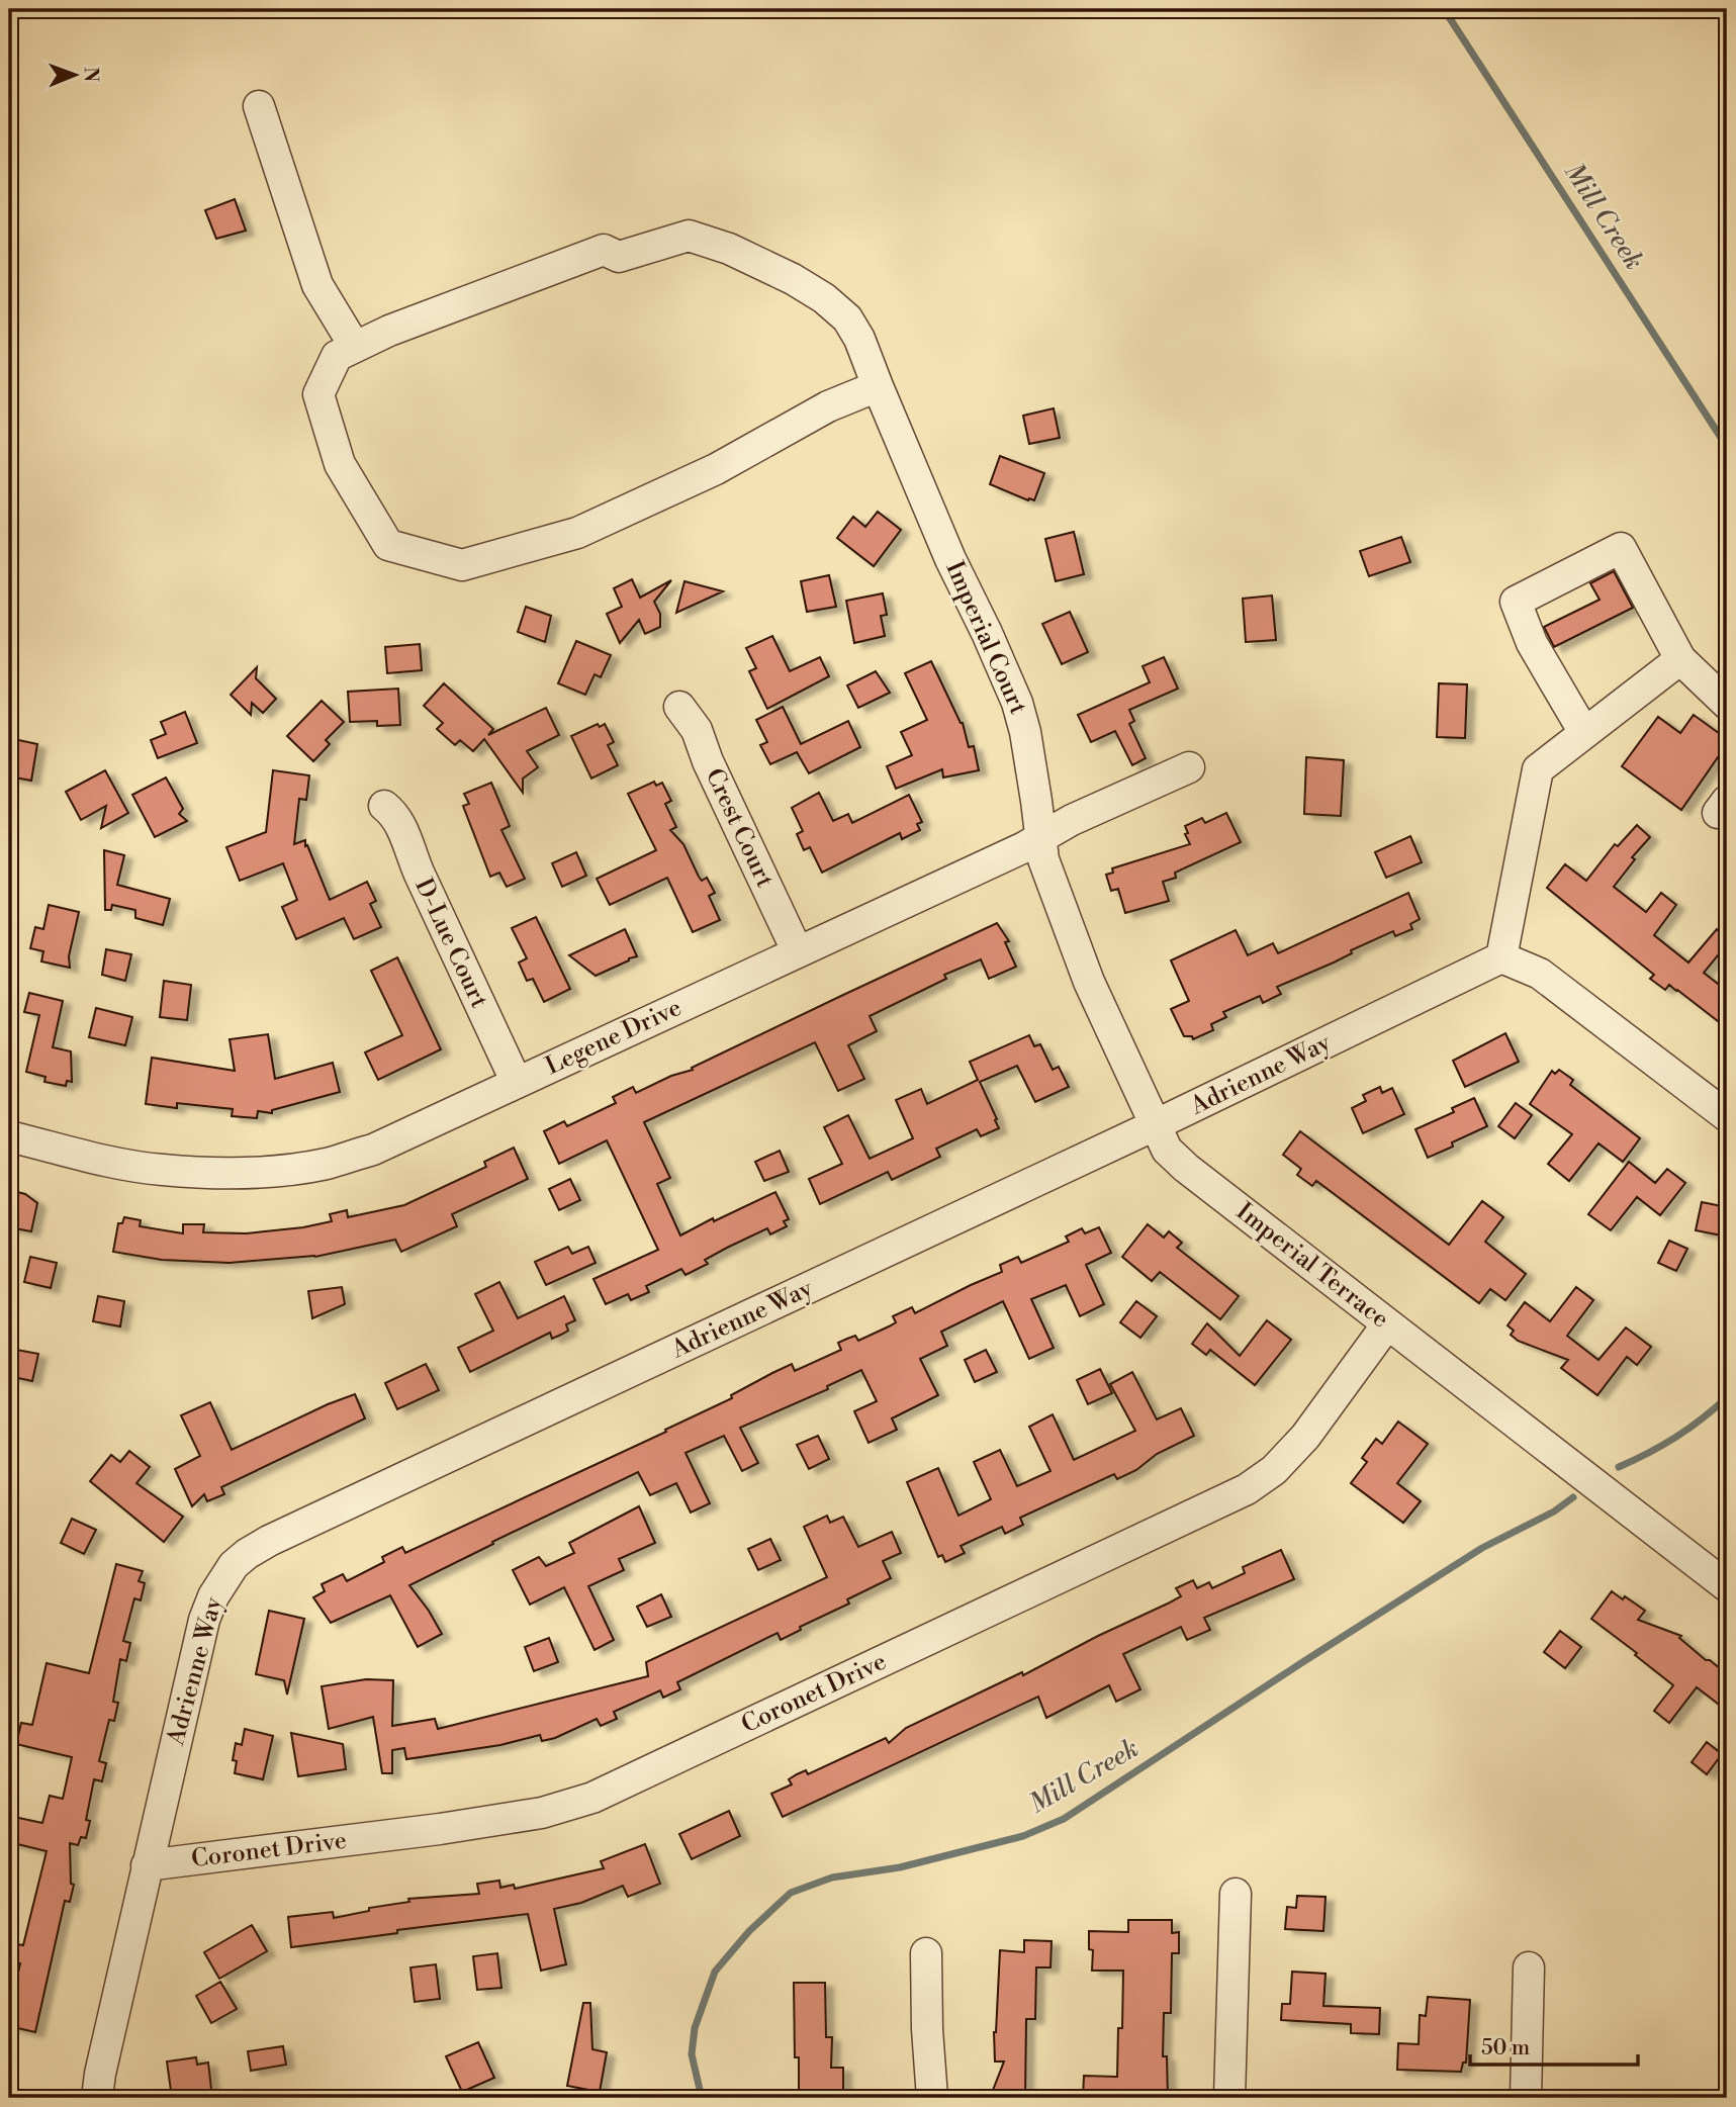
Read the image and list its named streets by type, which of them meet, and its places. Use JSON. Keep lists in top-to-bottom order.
{
  "streets": {
    "street": [
      "Imperial Court",
      "Crest Court",
      "D-Lue Court",
      "Legene Drive",
      "Adrienne Way",
      "Imperial Terrace",
      "Coronet Drive"
    ]
  },
  "crossings": [
    ["Imperial Court", "Legene Drive"],
    ["Imperial Court", "Imperial Terrace"],
    ["Crest Court", "Legene Drive"],
    ["D-Lue Court", "Legene Drive"],
    ["Legene Drive", "Imperial Terrace"],
    ["Adrienne Way", "Imperial Terrace"],
    ["Adrienne Way", "Coronet Drive"],
    ["Imperial Terrace", "Coronet Drive"]
  ],
  "water": ["Mill Creek"],
  "scale_bar": "50 m",
  "north": "right"
}
